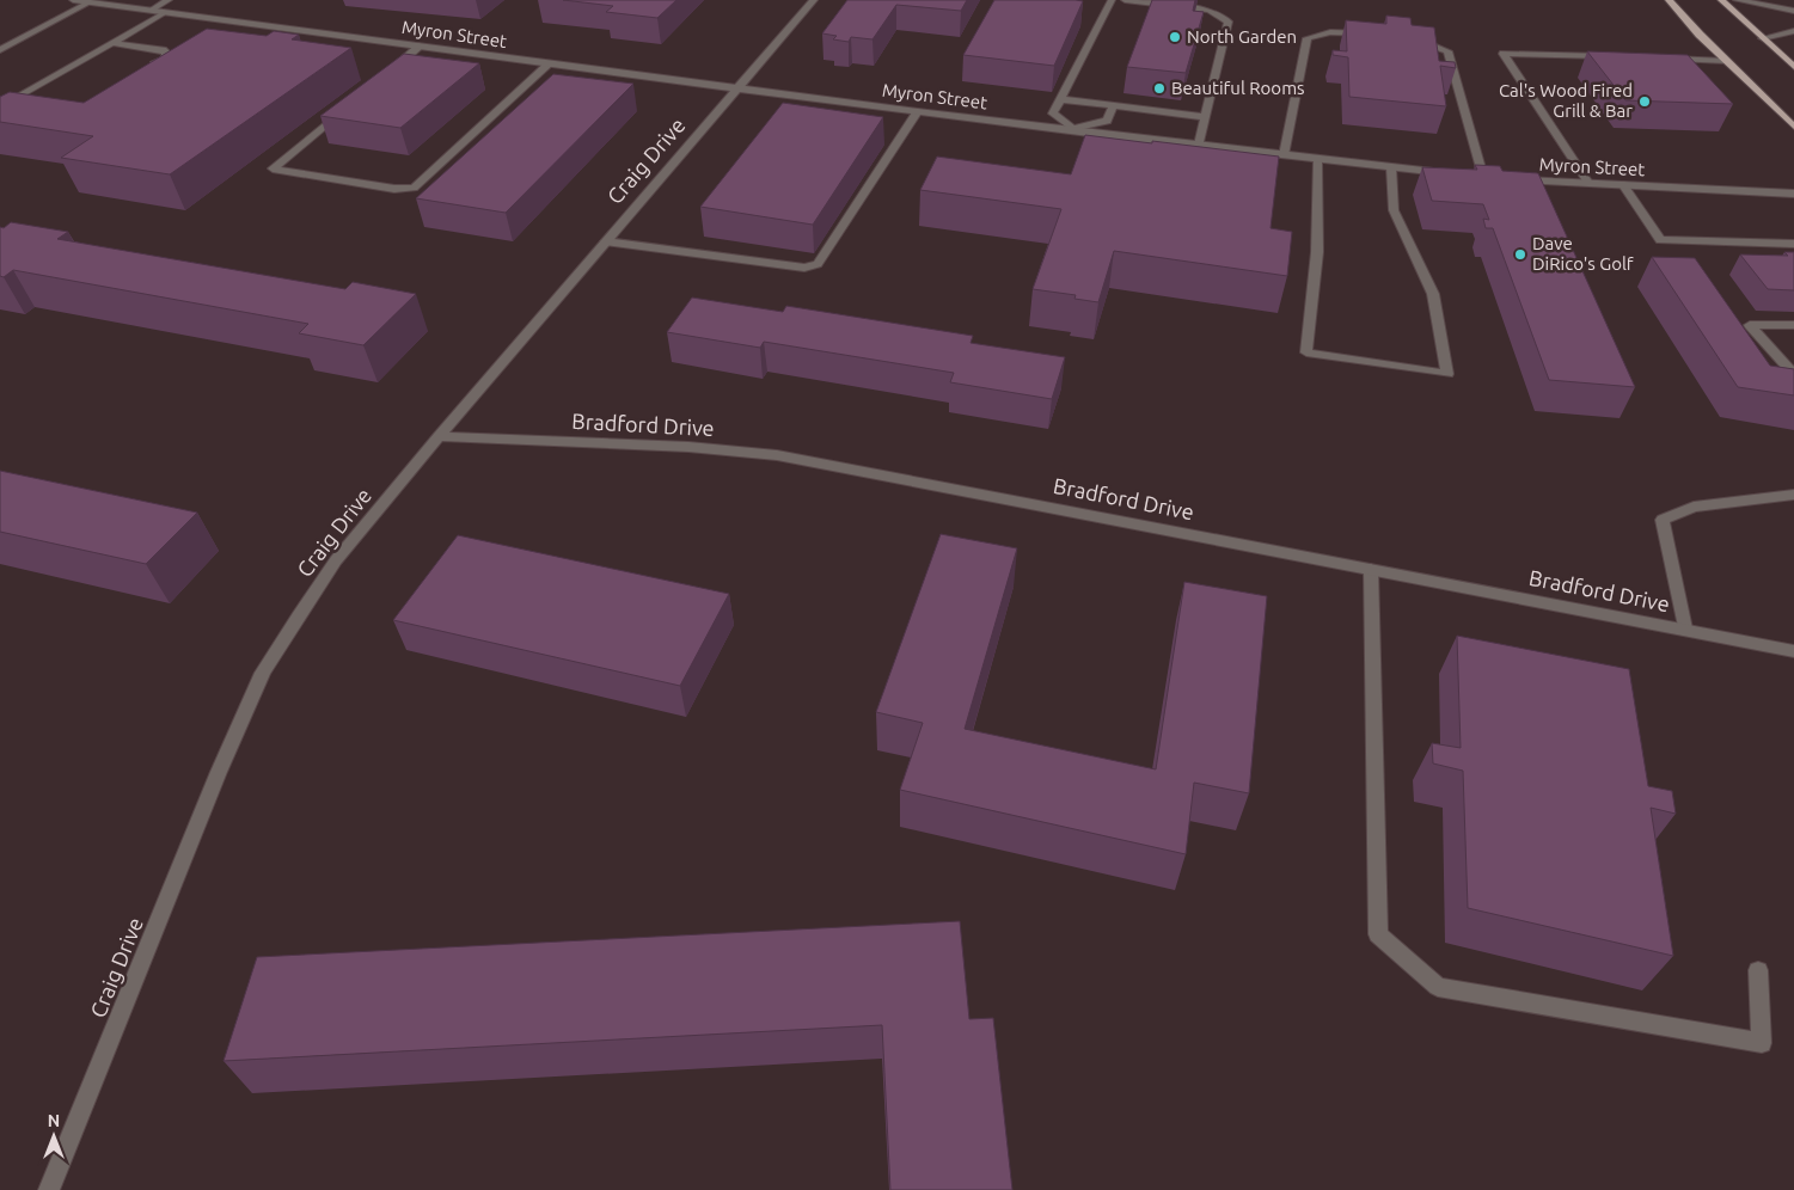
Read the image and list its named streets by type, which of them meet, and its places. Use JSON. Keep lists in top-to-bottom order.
{
  "streets": {
    "street": ["Myron Street", "Craig Drive", "Bradford Drive"]
  },
  "crossings": [
    ["Myron Street", "Craig Drive"],
    ["Craig Drive", "Bradford Drive"]
  ],
  "places": [
    "North Garden",
    "Beautiful Rooms",
    "Cal's Wood Fired Grill & Bar",
    "Dave DiRico's Golf"
  ],
  "north": "top"
}
